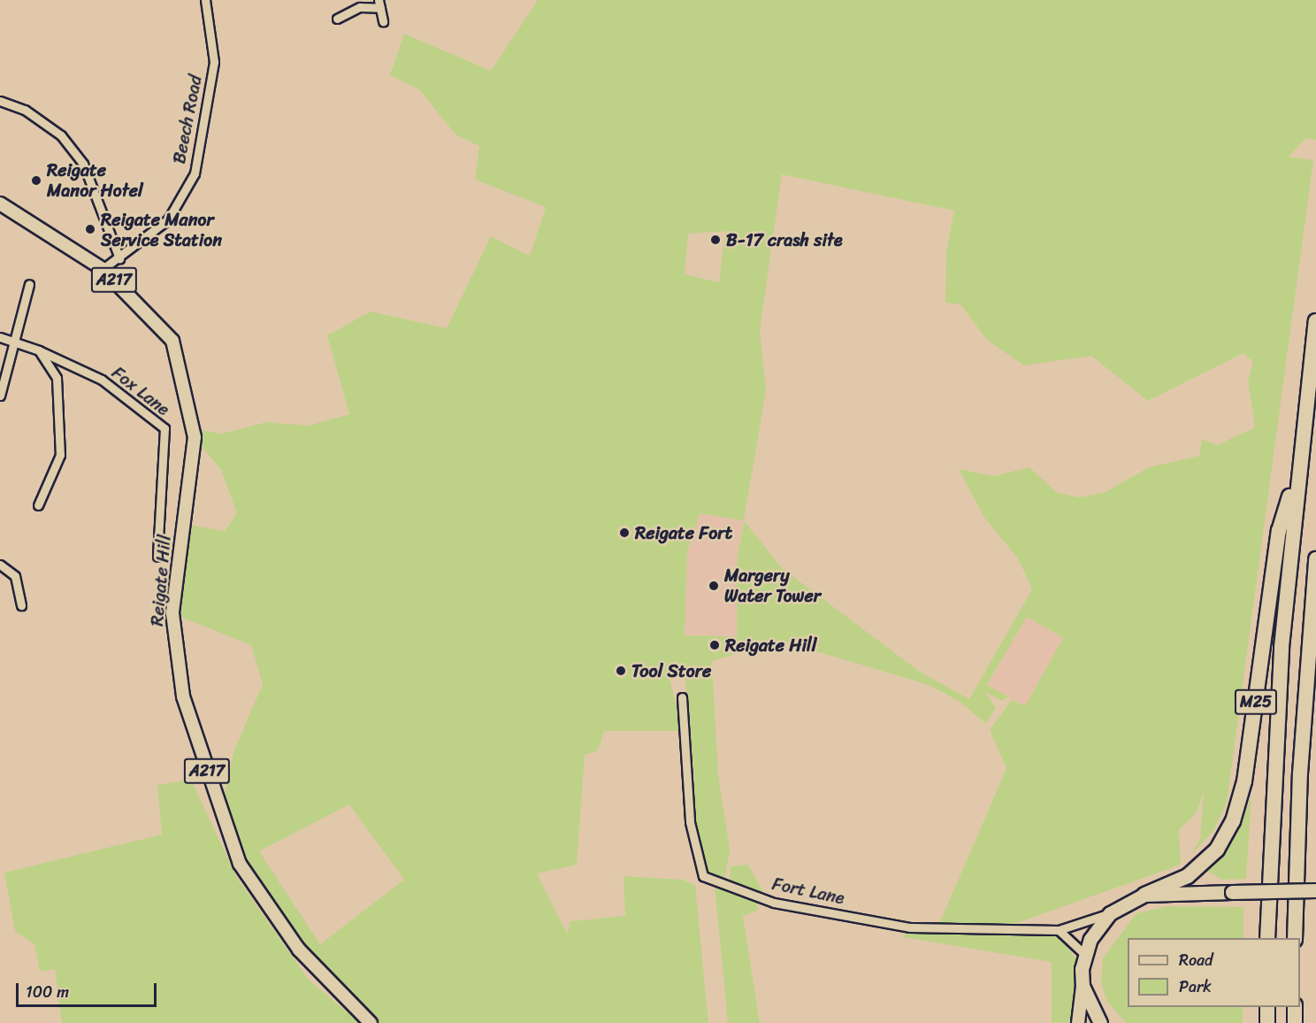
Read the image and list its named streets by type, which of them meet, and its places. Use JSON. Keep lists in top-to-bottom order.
{
  "streets": {
    "highway": ["M25"],
    "main road": ["A217", "Reigate Hill"],
    "street": ["Beech Road", "Fox Lane", "Fort Lane"]
  },
  "crossings": [
    ["Beech Road", "Reigate Hill"]
  ],
  "places": [
    "Reigate Manor Hotel",
    "Reigate Manor Service Station",
    "B-17 crash site",
    "Reigate Fort",
    "Margery Water Tower",
    "Reigate Hill",
    "Tool Store"
  ],
  "legend": ["Road", "Park"],
  "scale_bar": "100 m"
}
